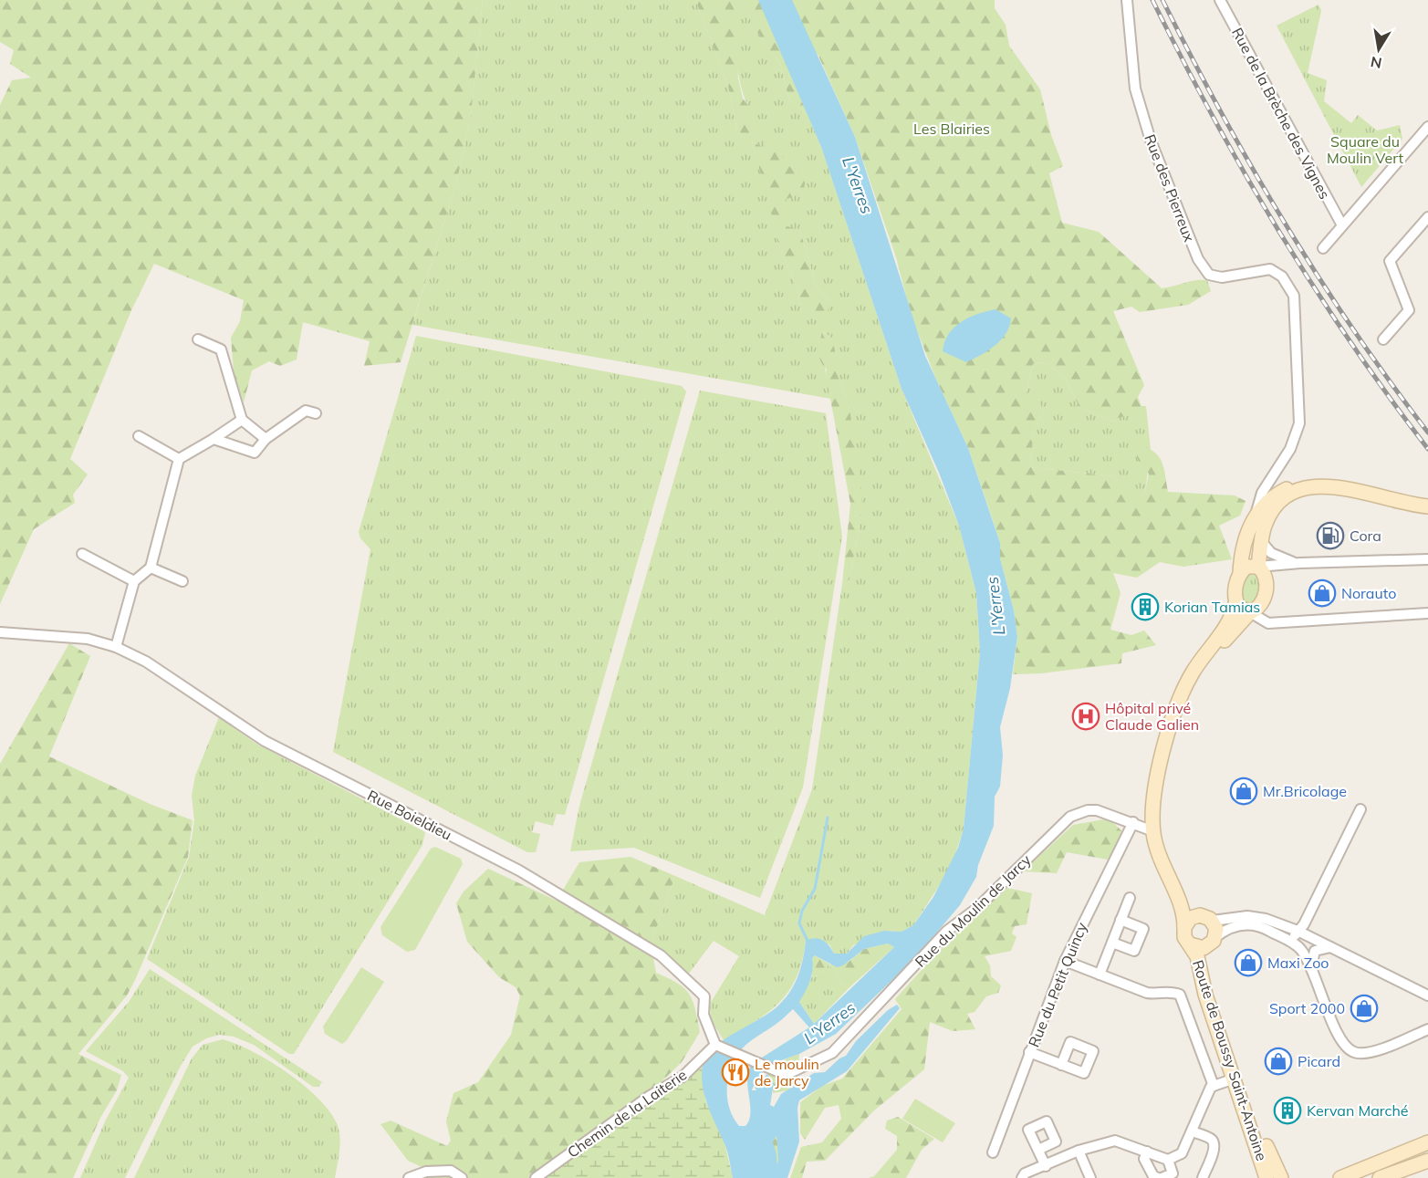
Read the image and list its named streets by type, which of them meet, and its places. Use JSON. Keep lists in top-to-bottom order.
{
  "streets": {
    "main road": ["Route de Boussy Saint-Antoine"],
    "street": [
      "Rue de la Brèche des Vignes",
      "Rue des Pierreux",
      "Rue Boieldieu",
      "Rue du Moulin de Jarcy",
      "Rue du Petit Quincy",
      "Chemin de la Laiterie"
    ]
  },
  "crossings": [
    ["Rue Boieldieu", "Rue du Moulin de Jarcy"],
    ["Rue Boieldieu", "Chemin de la Laiterie"],
    ["Rue du Moulin de Jarcy", "Rue du Petit Quincy"],
    ["Rue du Moulin de Jarcy", "Chemin de la Laiterie"]
  ],
  "water": ["L'Yerres"],
  "parks": ["Les Blairies", "Square du Moulin Vert"],
  "places": {
    "fuel station": ["Cora"],
    "shop": [
      "Norauto",
      "Mr.Bricolage",
      "Maxi Zoo",
      "Sport 2000",
      "Picard"
    ],
    "building": ["Korian Tamias", "Kervan Marché"],
    "hospital": ["Hôpital privé Claude Galien"],
    "restaurant": ["Le moulin de Jarcy"]
  },
  "north": "bottom"
}
